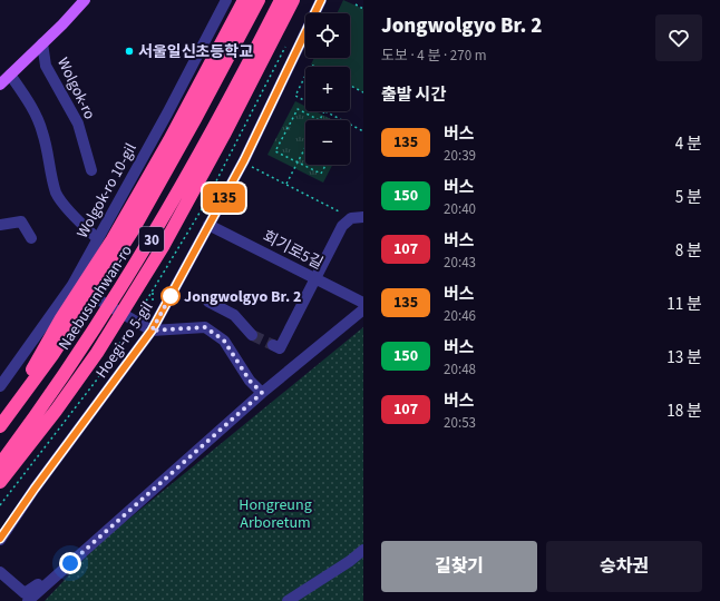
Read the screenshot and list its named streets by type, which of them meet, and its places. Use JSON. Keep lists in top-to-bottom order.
{
  "streets": {
    "highway": ["30", "Naebusunhwan-ro"],
    "main road": ["Wolgok-ro"],
    "street": ["Wolgok-ro 10-gil", "회기로5길", "Hoegi-ro 5-gil"]
  },
  "crossings": [
    ["회기로5길", "Hoegi-ro 5-gil"]
  ],
  "parks": ["Hongreung Arboretum"],
  "places": ["서울일신초등학교", "Jongwolgyo Br. 2"],
  "lines": ["bus line 135"],
  "page": {
    "on_map": "135",
    "heading": [
      ["Jongwolgyo Br. 2", "도보 · 4 분 · 270 m"],
      "출발 시간"
    ],
    "map_buttons": ["+", "−"],
    "list": [
      {
        "mark": "135",
        "name": "버스",
        "note": "20:39",
        "value": "4 분"
      },
      {
        "mark": "150",
        "name": "버스",
        "note": "20:40",
        "value": "5 분"
      },
      {
        "mark": "107",
        "name": "버스",
        "note": "20:43",
        "value": "8 분"
      },
      {
        "mark": "135",
        "name": "버스",
        "note": "20:46",
        "value": "11 분"
      },
      {
        "mark": "150",
        "name": "버스",
        "note": "20:48",
        "value": "13 분"
      },
      {
        "mark": "107",
        "name": "버스",
        "note": "20:53",
        "value": "18 분"
      }
    ],
    "buttons": ["길찾기", "승차권"]
  }
}
